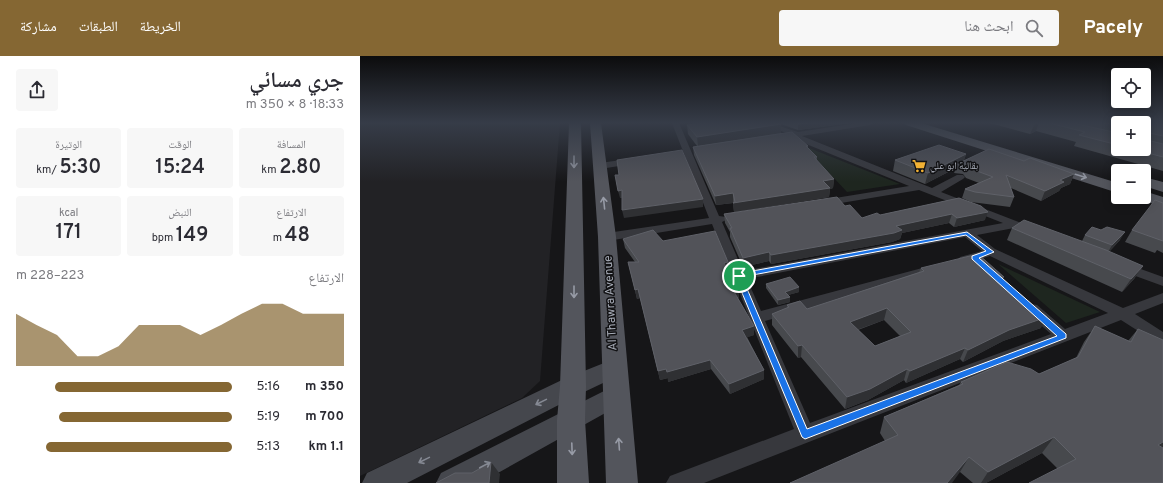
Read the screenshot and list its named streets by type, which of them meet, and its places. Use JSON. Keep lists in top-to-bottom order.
{
  "streets": {
    "main road": ["Al Thawra Avenue"]
  },
  "places": {
    "supermarket": ["بقالية ابو علي"]
  },
  "page": {
    "header": "Pacely",
    "search": "ابحث هنا",
    "nav": ["الخريطة", "الطبقات", "مشاركة"],
    "heading": ["جري مسائي", "18:33 · 8 × 350 m"],
    "map_buttons": ["+", "−"],
    "stats": [
      ["المسافة", "2.80 km"],
      ["الوقت", "15:24"],
      ["الوتيرة", "5:30 /km"],
      ["الارتفاع", "48 m"],
      ["النبض", "149 bpm"],
      ["kcal", "171"]
    ],
    "chart": ["الارتفاع", "223–228 m"],
    "list": [
      {
        "name": "350 m",
        "note": "5:16"
      },
      {
        "name": "700 m",
        "note": "5:19"
      },
      {
        "name": "1.1 km",
        "note": "5:13"
      }
    ]
  }
}
